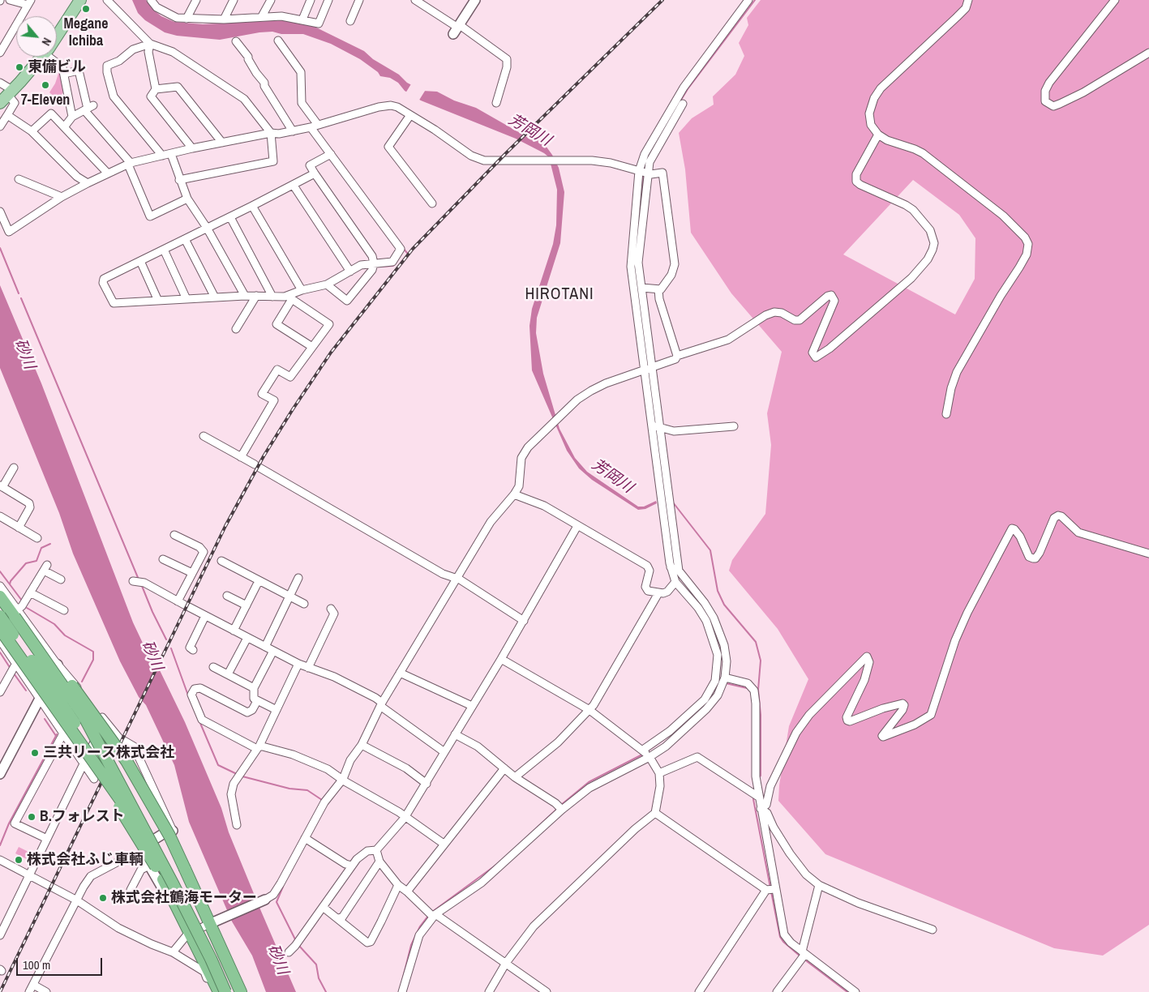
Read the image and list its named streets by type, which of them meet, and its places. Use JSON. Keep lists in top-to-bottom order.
{
  "districts": ["HIROTANI"],
  "water": ["芳岡川", "砂川"],
  "places": [
    "Megane Ichiba",
    "東備ビル",
    "7-Eleven",
    "三共リース株式会社",
    "B.フォレスト",
    "株式会社ふじ車輌",
    "株式会社鶴海モーター"
  ],
  "scale_bar": "100 m",
  "north": "bottom right"
}
